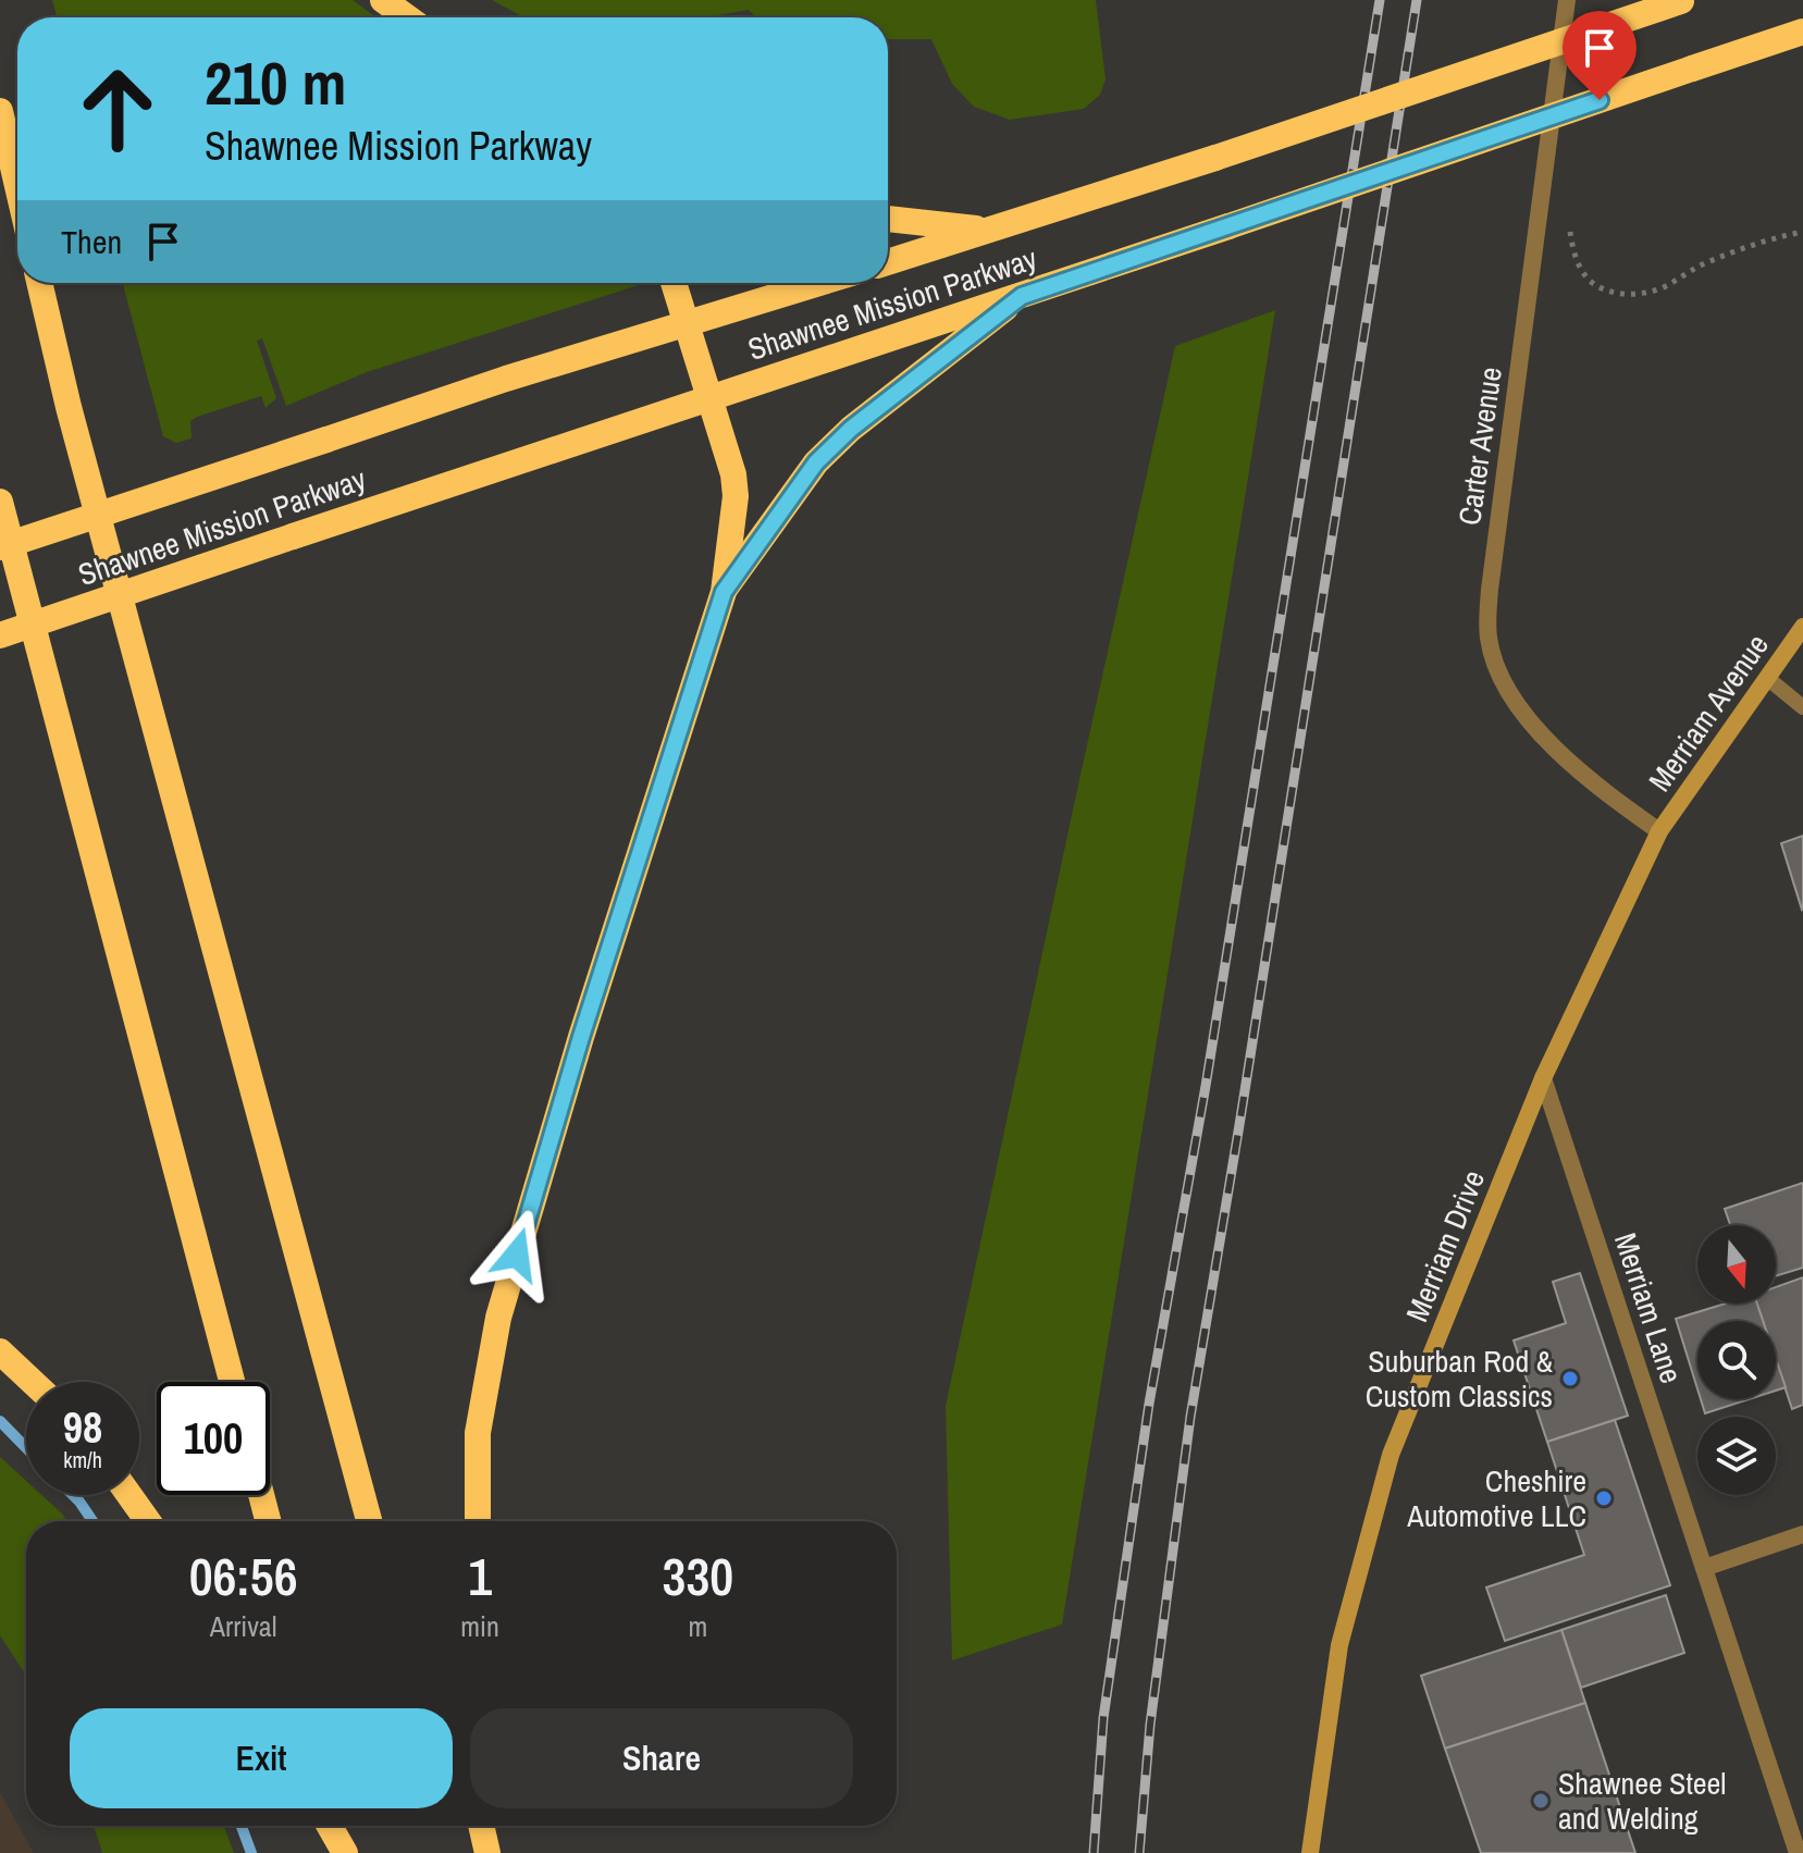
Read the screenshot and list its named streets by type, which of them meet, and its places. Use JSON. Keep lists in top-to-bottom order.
{
  "streets": {
    "highway": ["Shawnee Mission Parkway"],
    "main road": ["Merriam Avenue", "Merriam Drive"],
    "street": ["Carter Avenue", "Merriam Lane"]
  },
  "crossings": [
    ["Carter Avenue", "Merriam Avenue"],
    ["Carter Avenue", "Merriam Drive"],
    ["Merriam Avenue", "Merriam Drive"],
    ["Merriam Drive", "Merriam Lane"]
  ],
  "places": ["Suburban Rod & Custom Classics", "Cheshire Automotive LLC", "Shawnee Steel and Welding"],
  "north": "bottom",
  "page": {
    "turn": ["210 m", "Shawnee Mission Parkway"],
    "then": "Then",
    "speed": "98 km/h",
    "limit": "100",
    "eta": [
      "06:56",
      "Arrival",
      "1",
      "min",
      "330",
      "m"
    ],
    "buttons": ["Exit", "Share"]
  }
}
